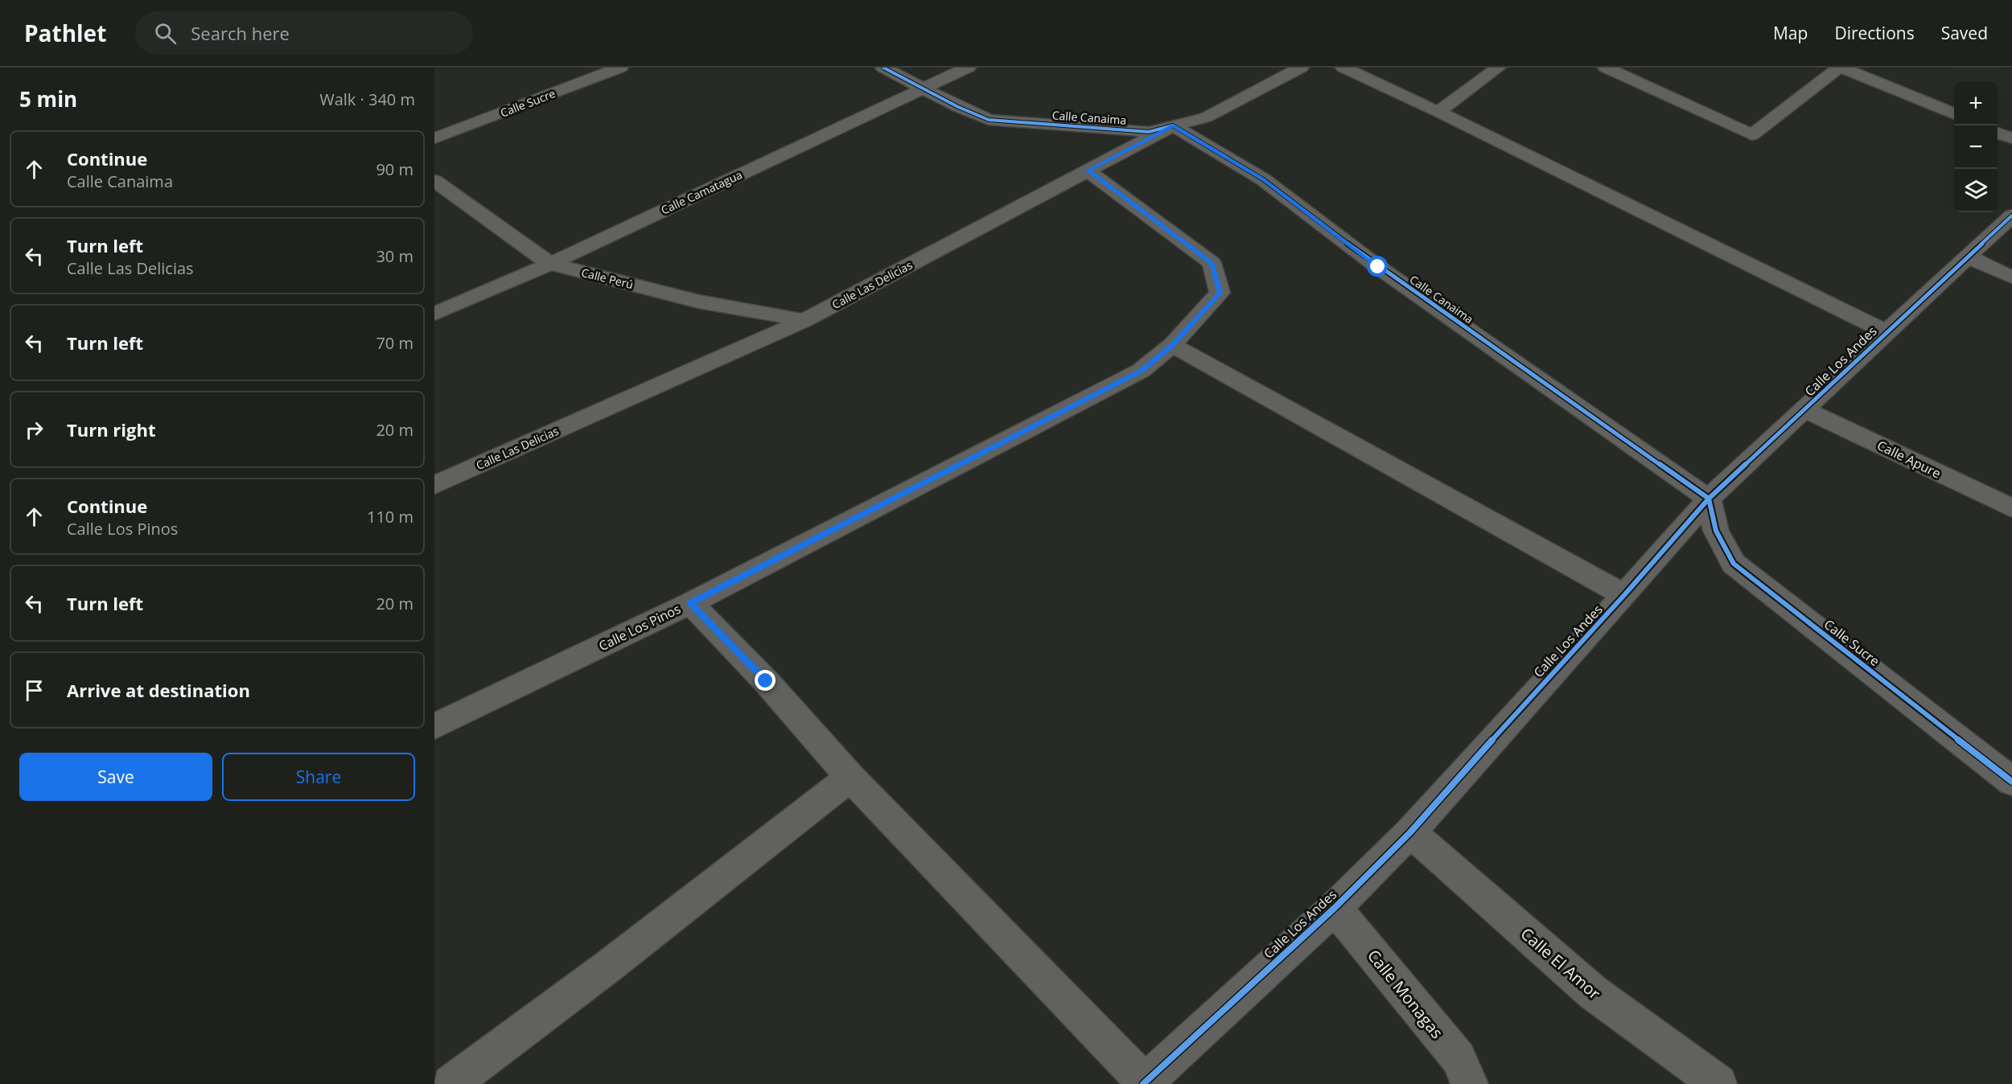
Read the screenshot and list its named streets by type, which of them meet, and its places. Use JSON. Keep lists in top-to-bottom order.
{
  "streets": {
    "street": [
      "Calle Sucre",
      "Calle Canaima",
      "Calle Camatagua",
      "Calle Perú",
      "Calle Las Delicias",
      "Calle Los Andes",
      "Calle Apure",
      "Calle Los Pinos",
      "Calle El Amor",
      "Calle Monagas"
    ]
  },
  "crossings": [
    ["Calle Sucre", "Calle Canaima"],
    ["Calle Sucre", "Calle Los Andes"],
    ["Calle Canaima", "Calle Camatagua"],
    ["Calle Canaima", "Calle Las Delicias"],
    ["Calle Canaima", "Calle Los Andes"],
    ["Calle Camatagua", "Calle Perú"],
    ["Calle Perú", "Calle Las Delicias"],
    ["Calle Las Delicias", "Calle Los Pinos"],
    ["Calle Los Andes", "Calle Apure"],
    ["Calle Los Andes", "Calle El Amor"],
    ["Calle Los Andes", "Calle Monagas"]
  ],
  "page": {
    "header": "Pathlet",
    "search": "Search here",
    "nav": ["Map", "Directions", "Saved"],
    "heading": ["5 min", "Walk · 340 m"],
    "map_buttons": ["+", "−"],
    "list": [
      ["Continue", "Calle Canaima", "90 m"],
      ["Turn left", "Calle Las Delicias", "30 m"],
      ["Turn left", "70 m"],
      ["Turn right", "20 m"],
      ["Continue", "Calle Los Pinos", "110 m"],
      ["Turn left", "20 m"],
      "Arrive at destination"
    ],
    "buttons": ["Save", "Share"]
  }
}
